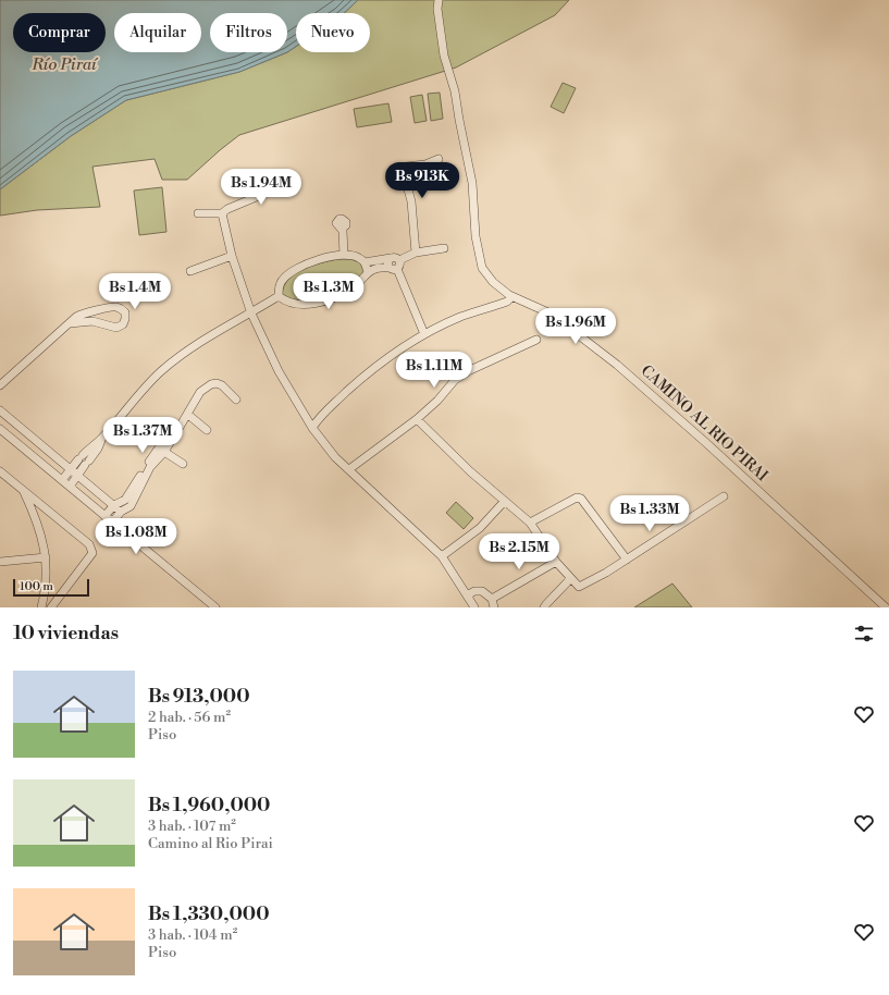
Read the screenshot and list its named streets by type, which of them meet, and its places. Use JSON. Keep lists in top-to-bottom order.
{
  "streets": {
    "street": ["CAMINO AL RIO PIRAI"]
  },
  "water": ["Río Piraí"],
  "scale_bar": "100 m",
  "page": {
    "chip": [
      "Comprar",
      "Alquilar",
      "Filtros",
      "Nuevo"
    ],
    "price": [
      "Bs 913K",
      "Bs 1.94M",
      "Bs 1.4M",
      "Bs 1.3M",
      "Bs 1.96M",
      "Bs 1.11M",
      "Bs 1.37M",
      "Bs 1.33M",
      "Bs 1.08M",
      "Bs 2.15M"
    ],
    "scale": "100 m",
    "heading": "10 viviendas",
    "list": [
      {
        "name": "Bs 913,000",
        "note": "2 hab. · 56 m² · Piso"
      },
      {
        "name": "Bs 1,960,000",
        "note": "3 hab. · 107 m² · Camino al Rio Pirai"
      },
      {
        "name": "Bs 1,330,000",
        "note": "3 hab. · 104 m² · Piso"
      }
    ]
  }
}
